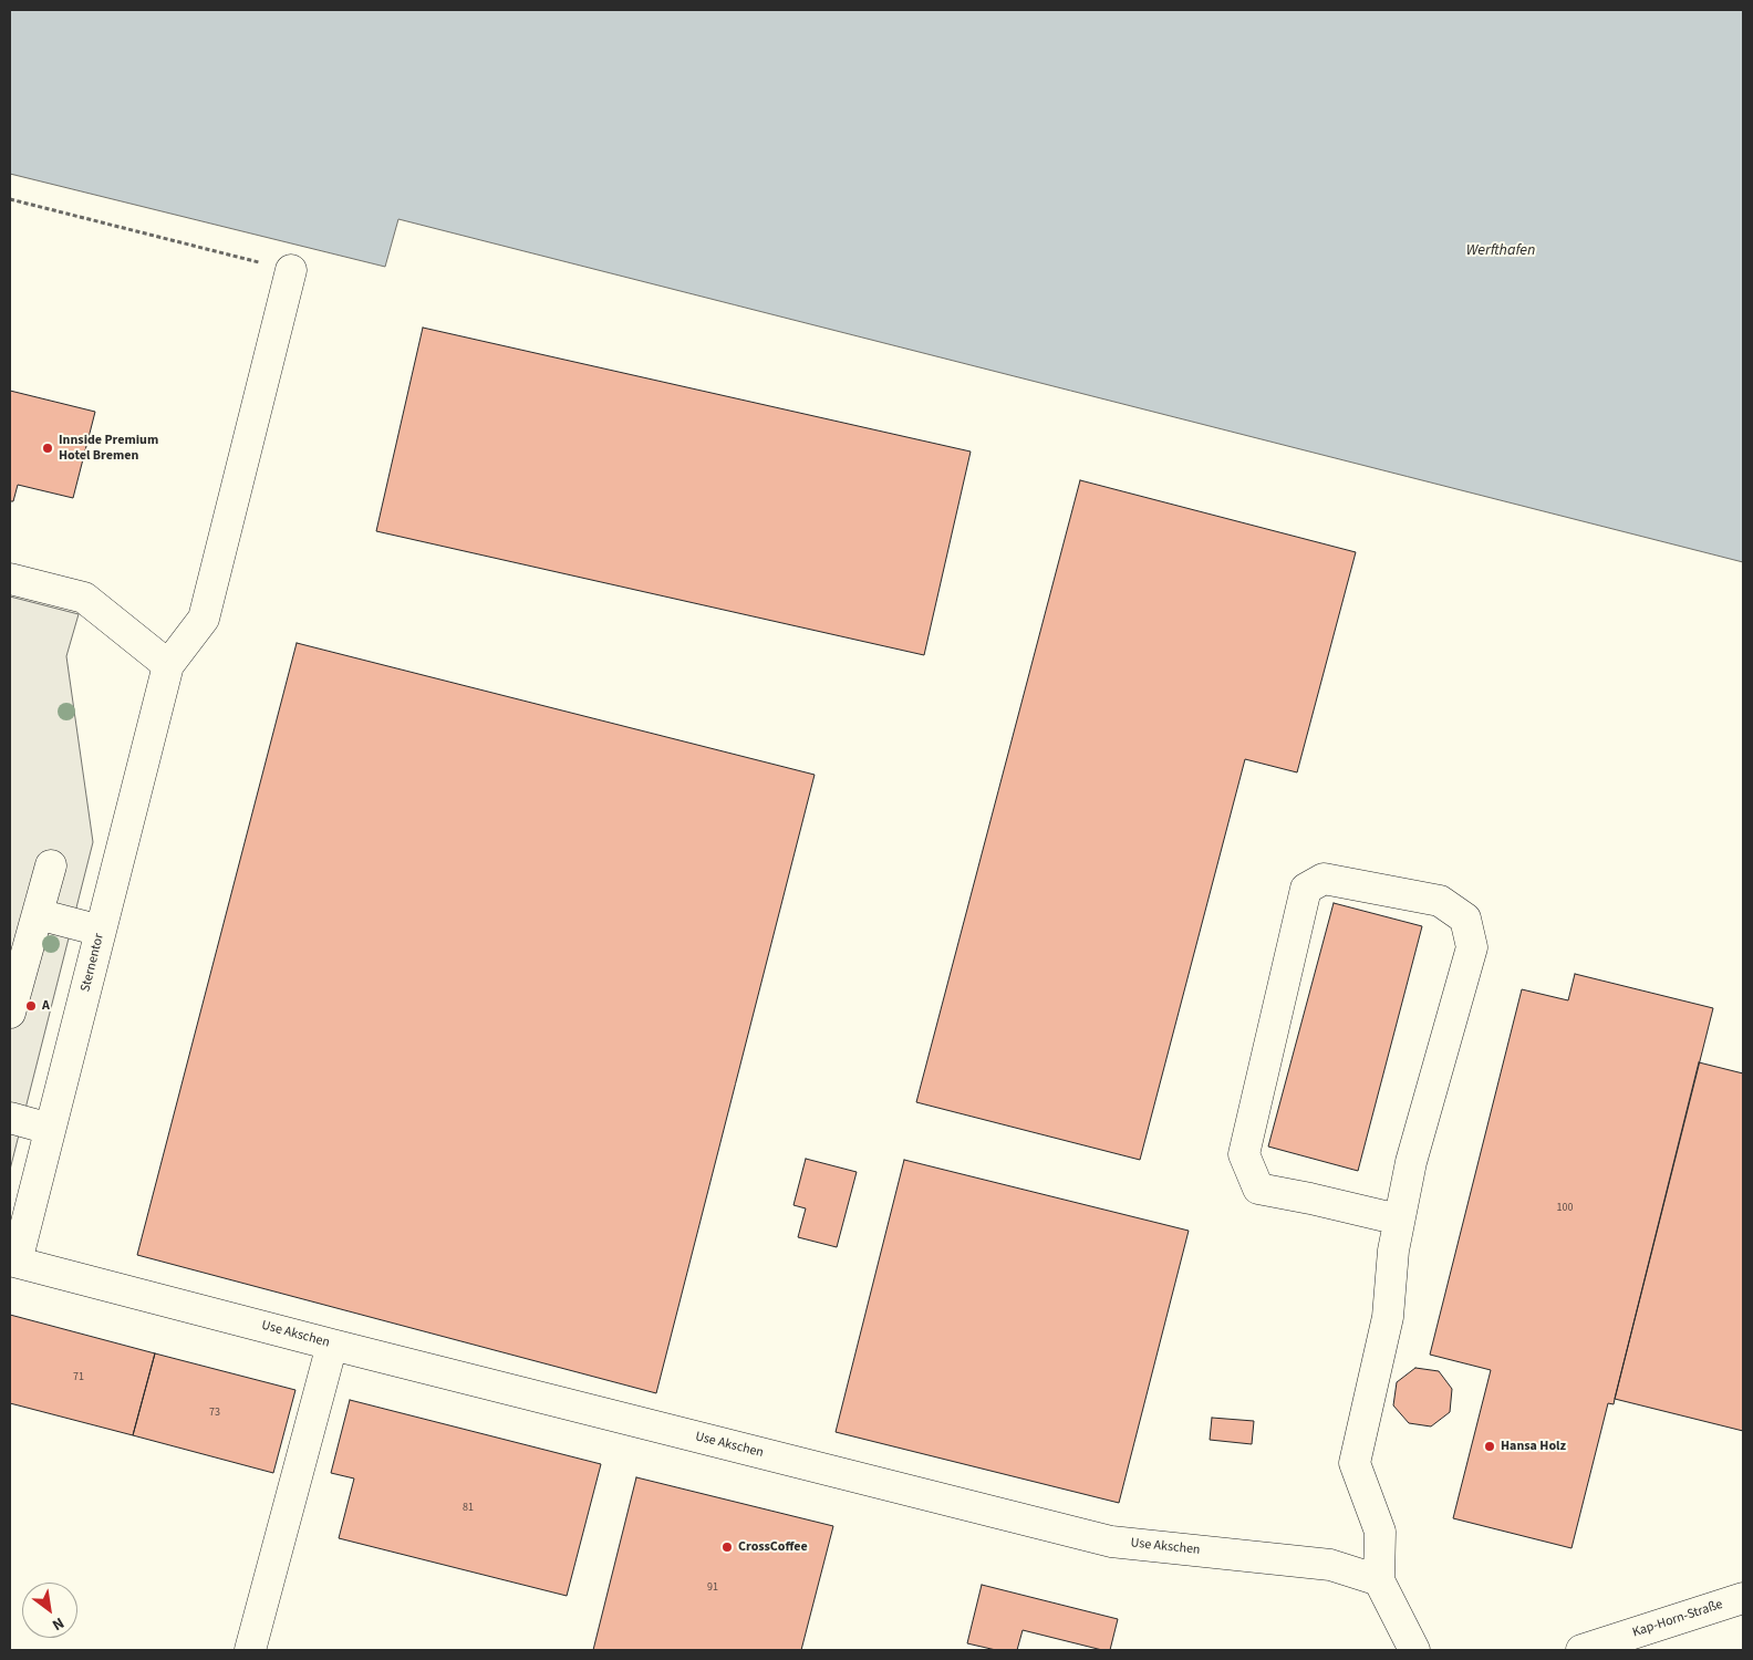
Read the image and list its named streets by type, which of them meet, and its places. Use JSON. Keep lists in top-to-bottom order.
{
  "streets": {
    "street": ["Sternentor", "Use Akschen", "Kap-Horn-Straße"]
  },
  "crossings": [
    ["Sternentor", "Use Akschen"]
  ],
  "water": ["Werfthafen"],
  "places": [
    "Innside Premium Hotel Bremen",
    "A",
    "Hansa Holz",
    "CrossCoffee"
  ],
  "house_numbers": [
    "100",
    "71",
    "73",
    "81",
    "91"
  ],
  "north": "bottom right"
}
